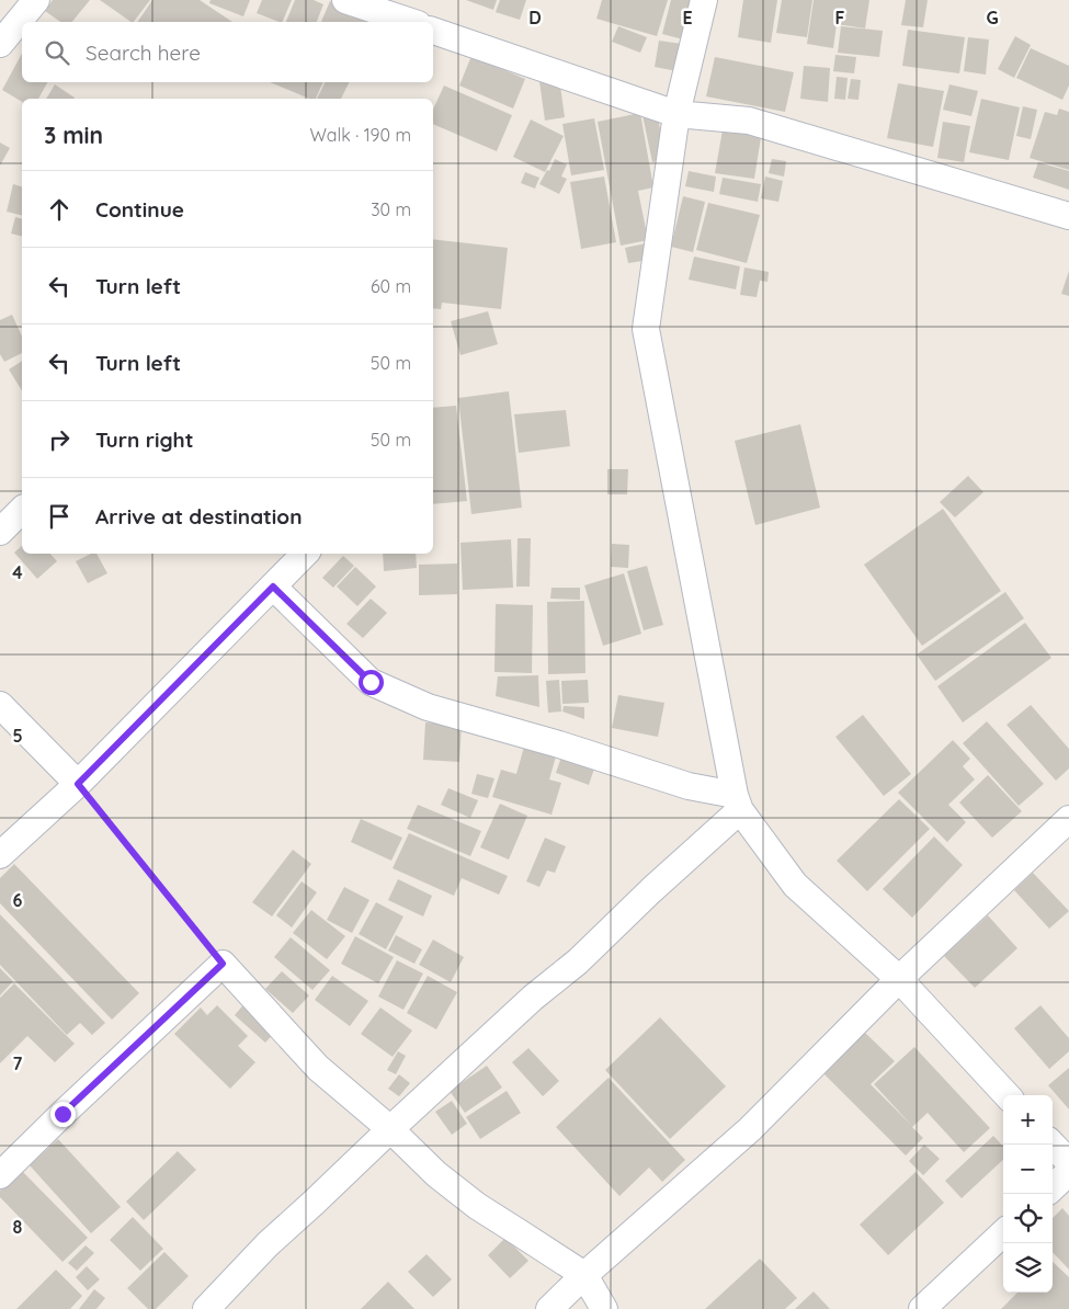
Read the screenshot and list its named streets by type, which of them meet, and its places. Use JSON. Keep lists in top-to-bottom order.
{
  "page": {
    "search": "Search here",
    "heading": ["3 min", "Walk · 190 m"],
    "list": [
      ["Continue", "30 m"],
      ["Turn left", "60 m"],
      ["Turn left", "50 m"],
      ["Turn right", "50 m"],
      "Arrive at destination"
    ],
    "map_buttons": ["+", "−"]
  },
  "grid": {
    "columns": [
      "D",
      "E",
      "F",
      "G"
    ],
    "rows": [
      "4",
      "5",
      "6",
      "7",
      "8"
    ]
  }
}
